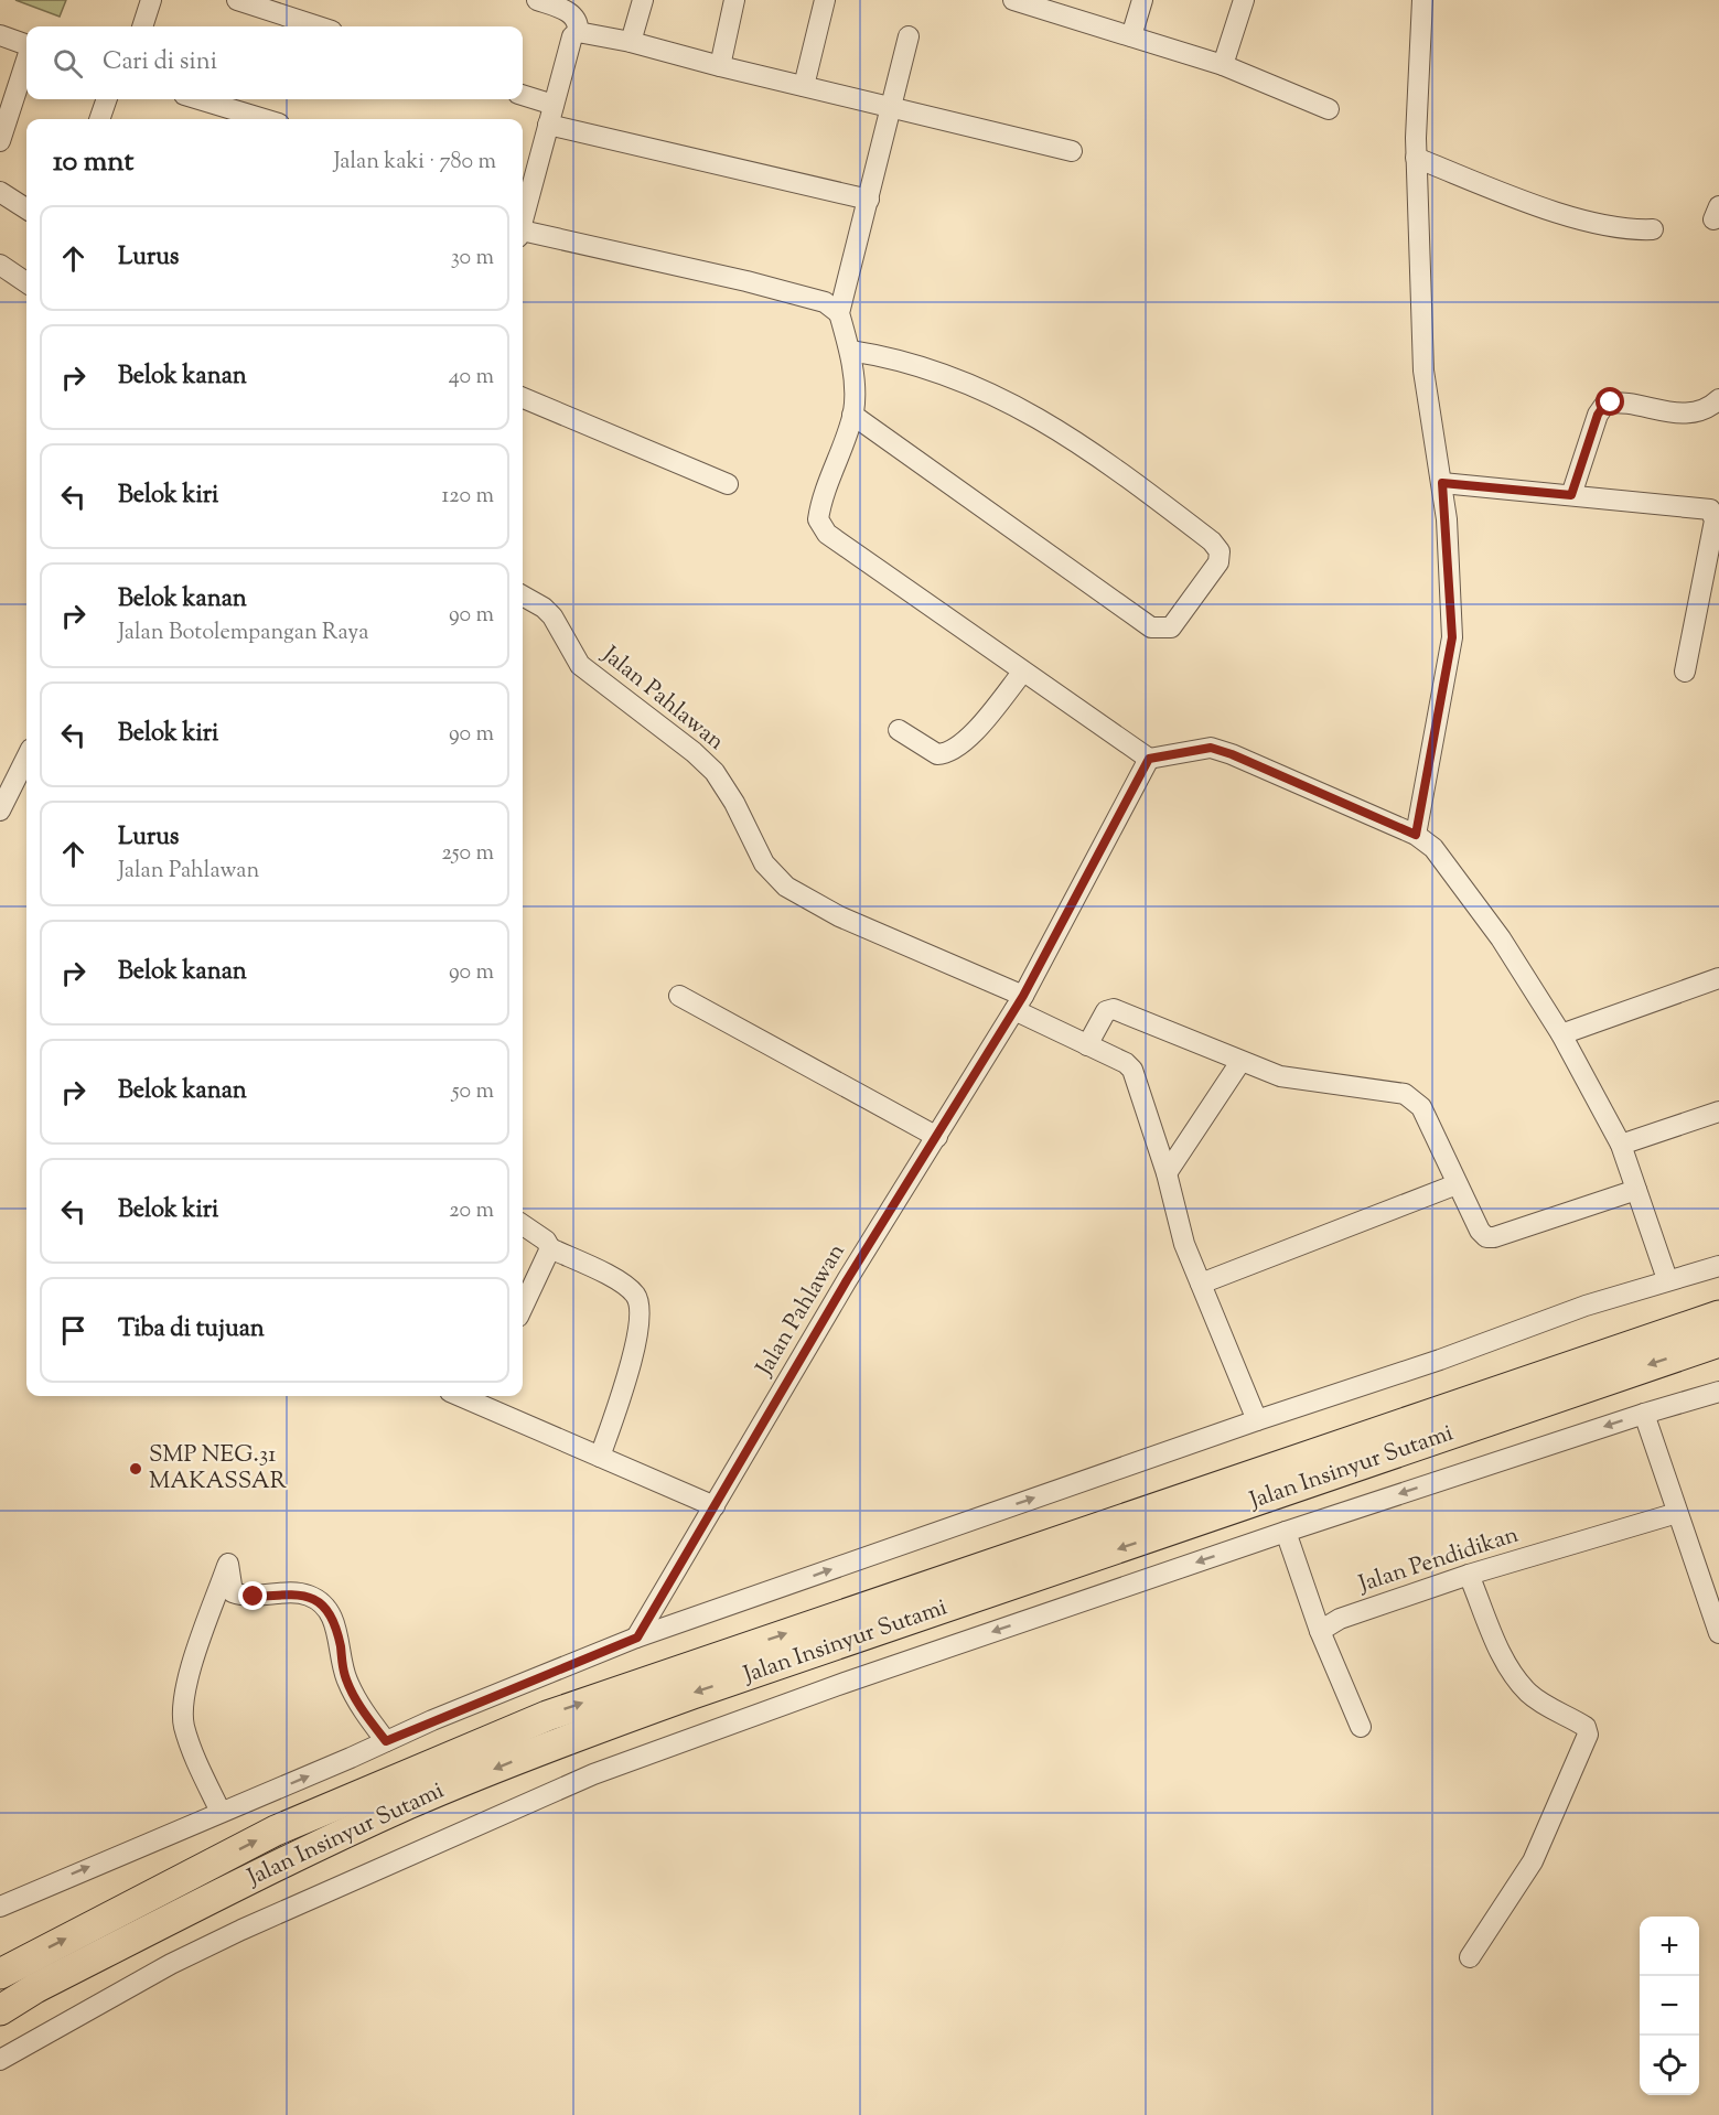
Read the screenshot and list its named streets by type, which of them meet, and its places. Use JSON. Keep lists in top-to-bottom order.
{
  "streets": {
    "highway": ["Jalan Insinyur Sutami"],
    "street": ["Jalan Pahlawan", "Jalan Pendidikan"]
  },
  "places": ["SMP NEG.31 MAKASSAR"],
  "page": {
    "search": "Cari di sini",
    "heading": ["10 mnt", "Jalan kaki · 780 m"],
    "list": [
      ["Lurus", "30 m"],
      ["Belok kanan", "40 m"],
      ["Belok kiri", "120 m"],
      ["Belok kanan", "Jalan Botolempangan Raya", "90 m"],
      ["Belok kiri", "90 m"],
      ["Lurus", "Jalan Pahlawan", "250 m"],
      ["Belok kanan", "90 m"],
      ["Belok kanan", "50 m"],
      ["Belok kiri", "20 m"],
      "Tiba di tujuan"
    ],
    "map_buttons": ["+", "−"]
  }
}
